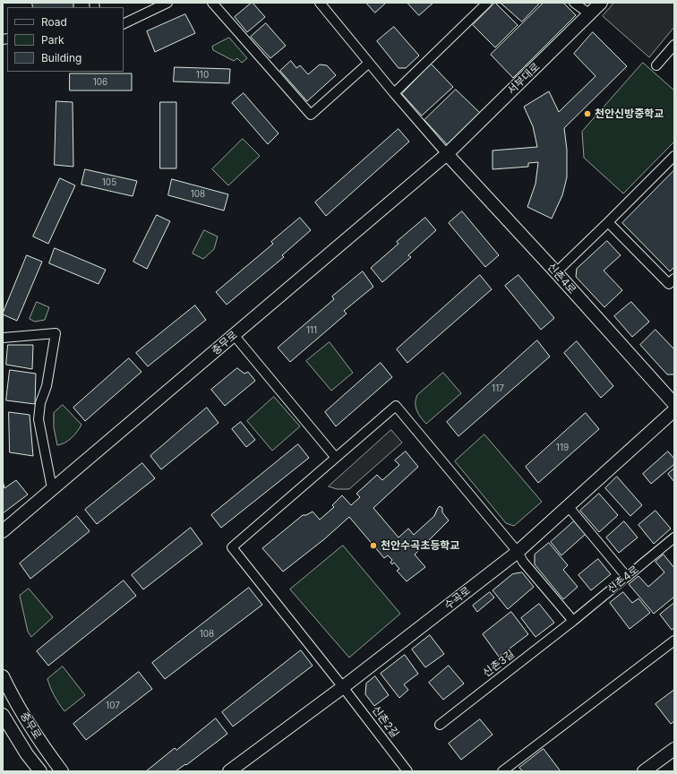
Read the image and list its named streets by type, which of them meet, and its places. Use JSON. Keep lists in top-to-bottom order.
{
  "streets": {
    "street": [
      "서부대로",
      "신촌4로",
      "충무로",
      "수곡로",
      "신촌3길",
      "신촌2길"
    ]
  },
  "crossings": [
    ["서부대로", "신촌4로"],
    ["서부대로", "충무로"],
    ["신촌4로", "충무로"],
    ["신촌4로", "신촌3길"],
    ["수곡로", "신촌2길"]
  ],
  "places": ["천안신방중학교", "천안수곡초등학교"],
  "house_numbers": [
    "110",
    "106",
    "105",
    "108",
    "111",
    "117",
    "119",
    "108",
    "107"
  ],
  "legend": ["Road", "Park", "Building"]
}
